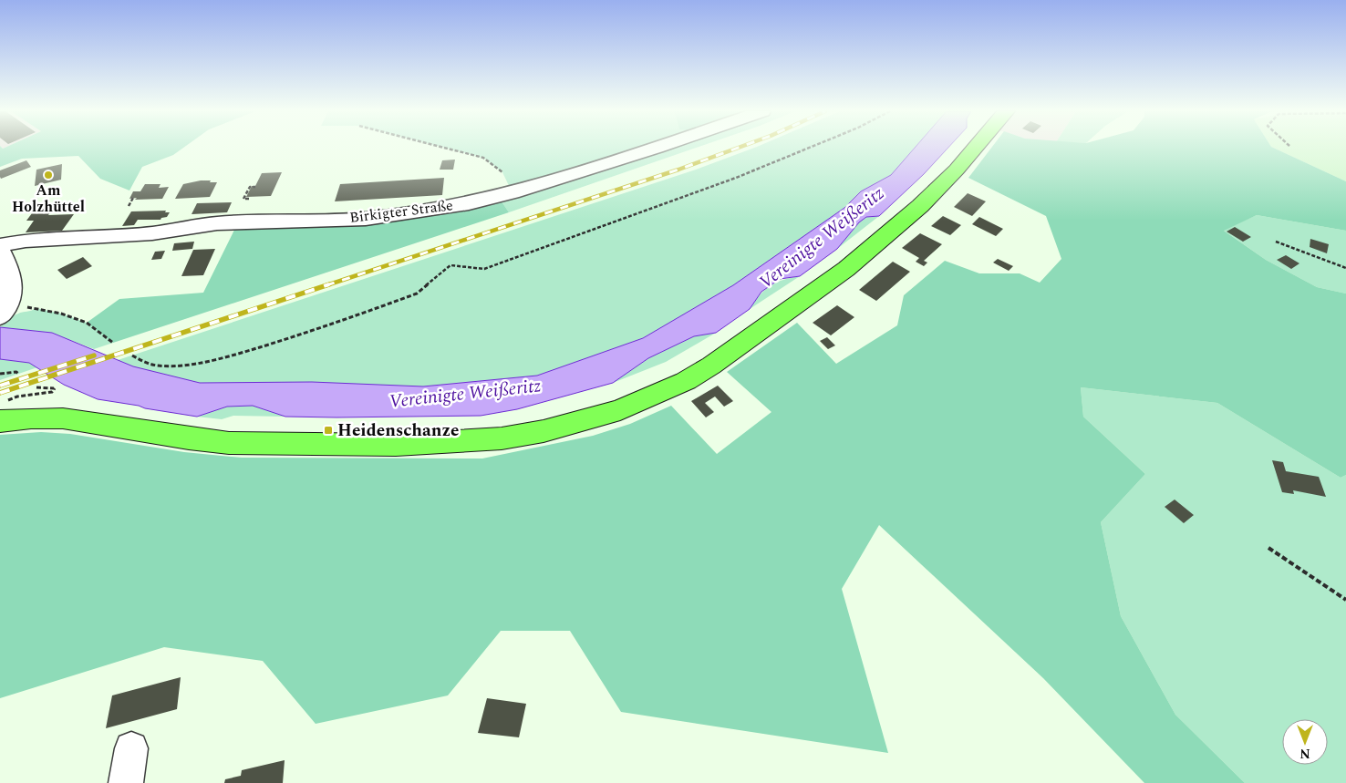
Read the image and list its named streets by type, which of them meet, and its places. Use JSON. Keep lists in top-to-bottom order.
{
  "streets": {
    "street": ["Birkigter Straße"]
  },
  "water": ["Vereinigte Weißeritz"],
  "places": {
    "other": ["Am Holzhüttel"],
    "transit": ["Heidenschanze"]
  },
  "north": "bottom"
}
